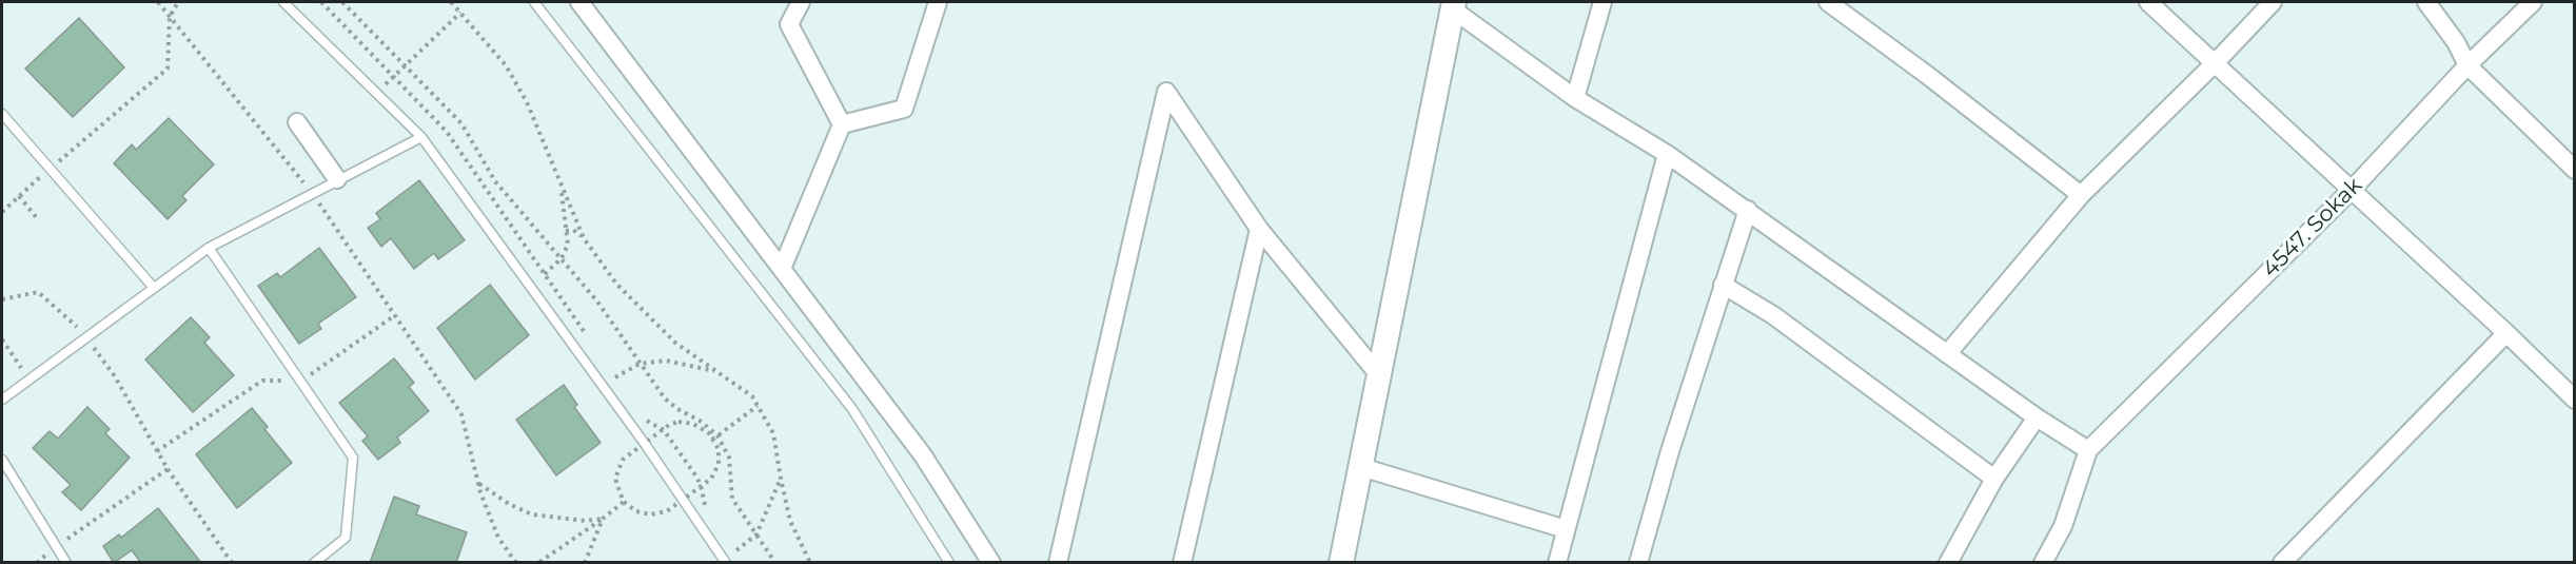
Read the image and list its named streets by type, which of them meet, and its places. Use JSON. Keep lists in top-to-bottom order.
{
  "streets": {
    "street": ["4547. Sokak"]
  }
}
